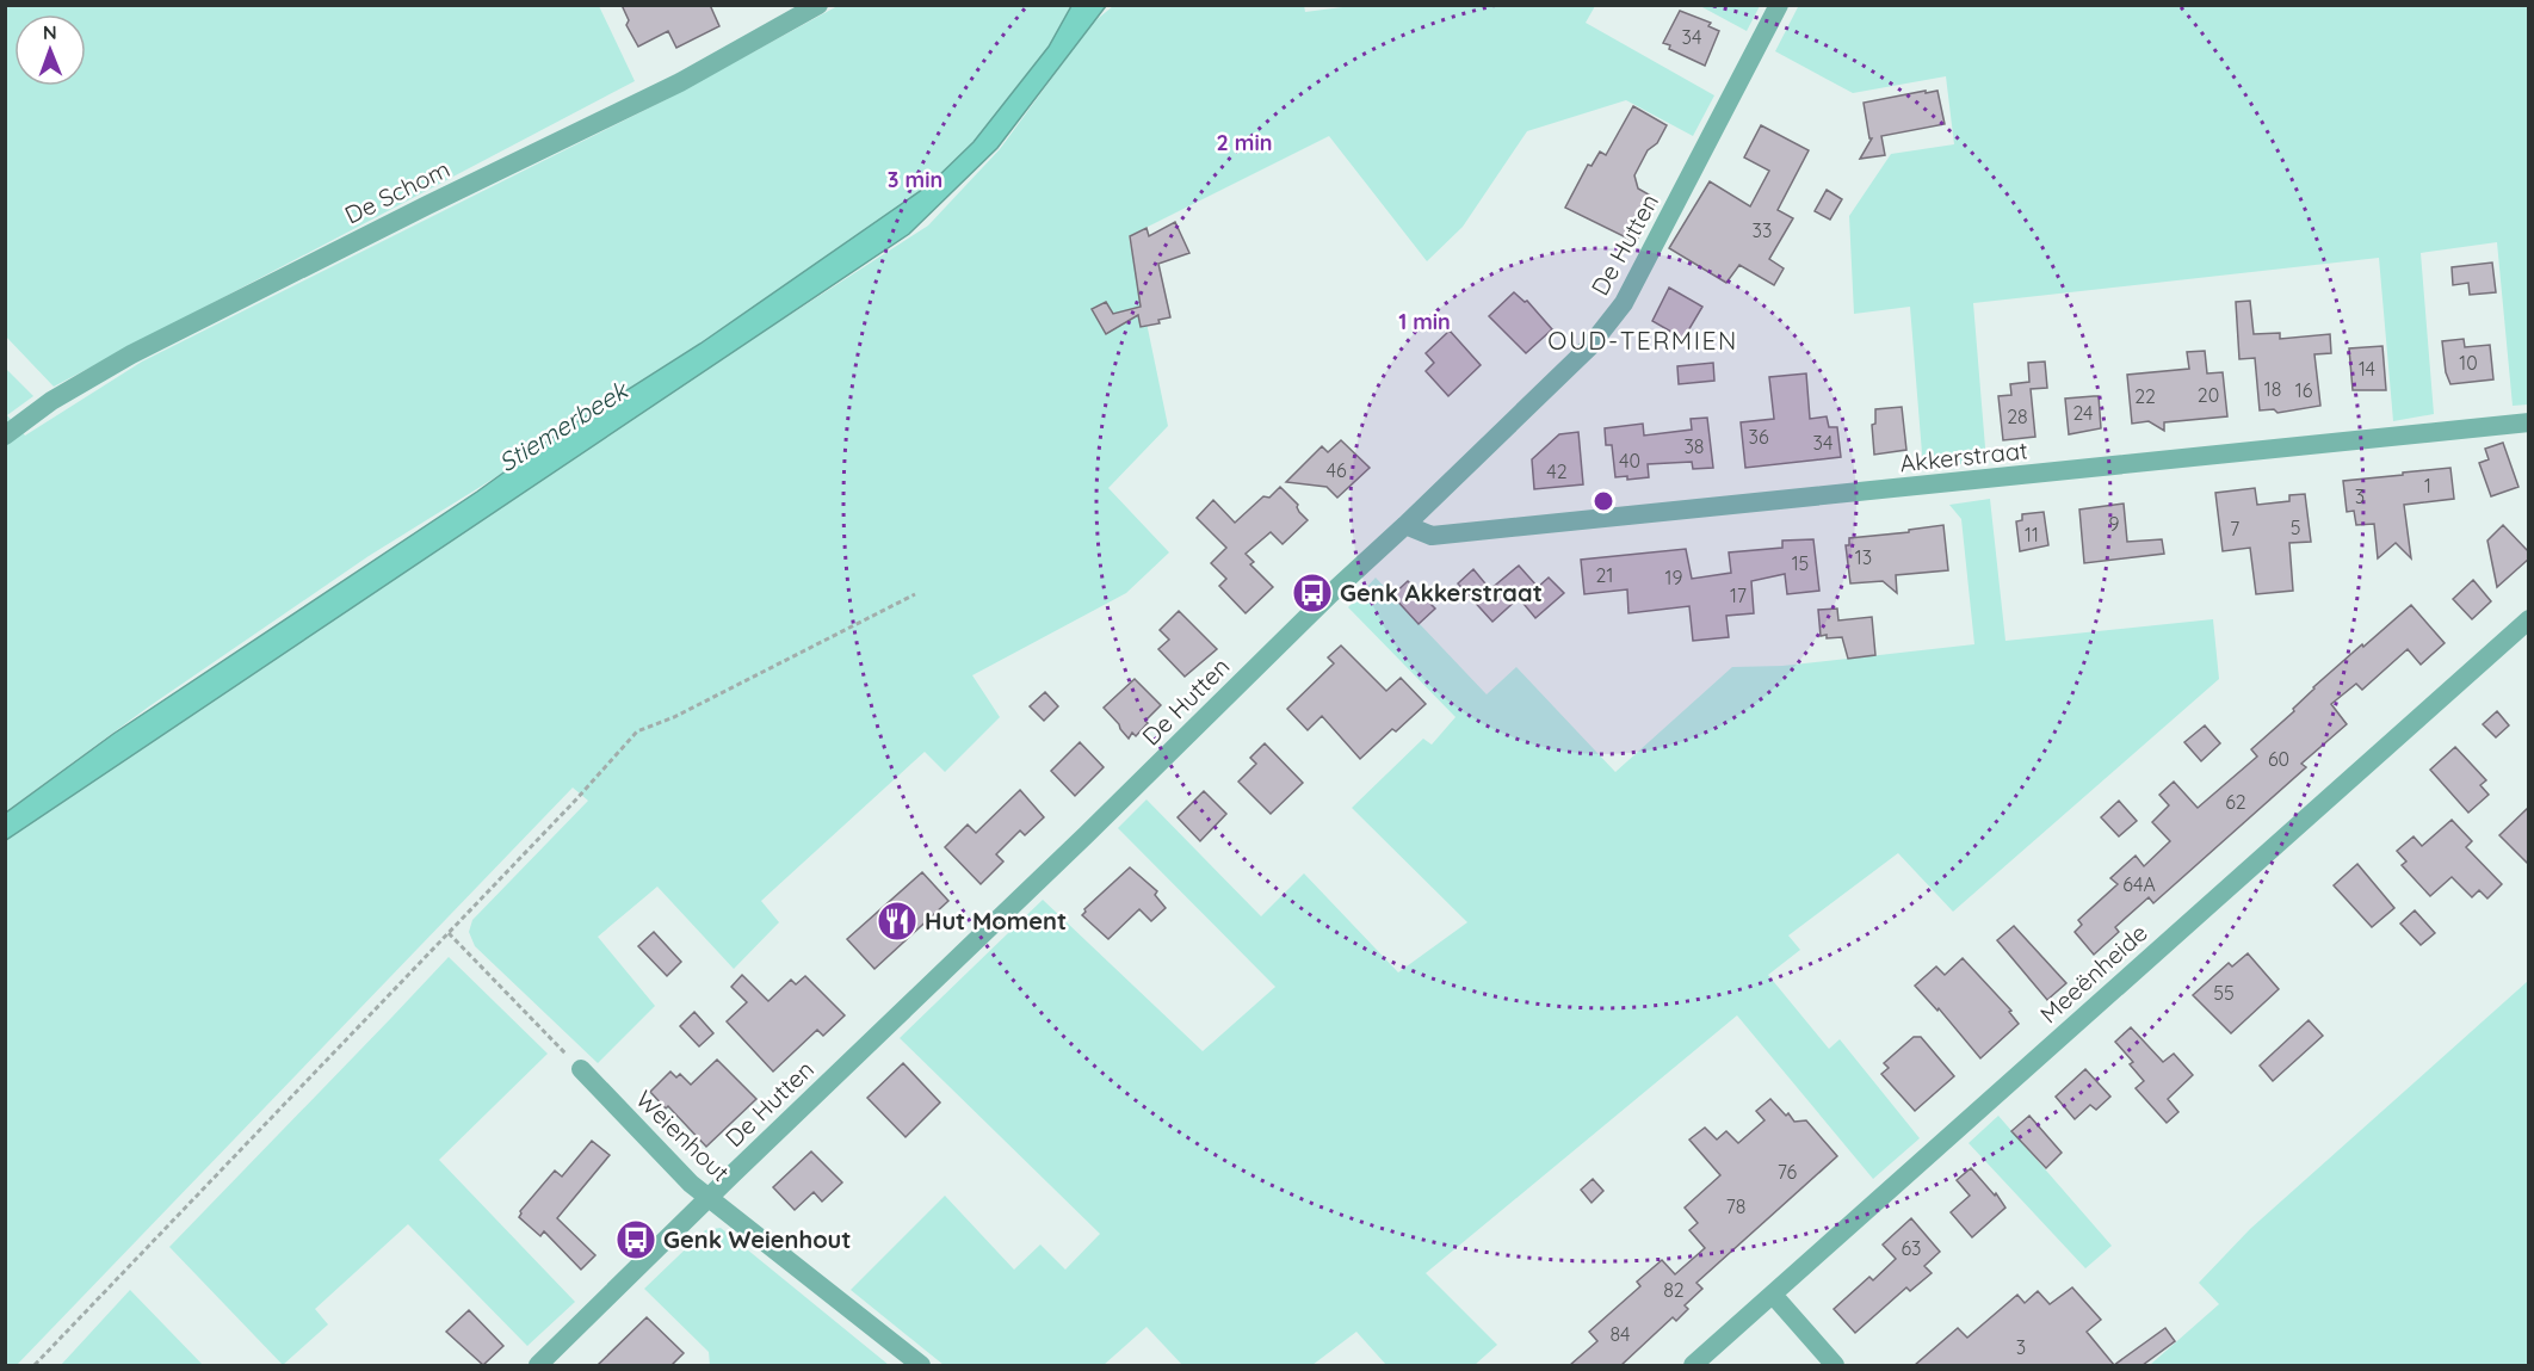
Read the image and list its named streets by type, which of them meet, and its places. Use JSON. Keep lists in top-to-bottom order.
{
  "streets": {
    "street": [
      "De Schom",
      "De Hutten",
      "Akkerstraat",
      "Meeënheide",
      "Weienhout"
    ]
  },
  "crossings": [
    ["De Hutten", "Akkerstraat"],
    ["De Hutten", "Weienhout"]
  ],
  "districts": ["OUD-TERMIEN"],
  "water": ["Stiemerbeek"],
  "places": {
    "bus stop": ["Genk Akkerstraat", "Genk Weienhout"],
    "restaurant": ["Hut Moment"]
  },
  "house_numbers": [
    "34",
    "33",
    "10",
    "14",
    "18",
    "16",
    "20",
    "22",
    "24",
    "28",
    "36",
    "34",
    "38",
    "40",
    "46",
    "42",
    "1",
    "3",
    "9",
    "5",
    "7",
    "11",
    "13",
    "15",
    "21",
    "19",
    "17",
    "60",
    "62",
    "64A",
    "55",
    "76",
    "78",
    "63",
    "82",
    "84",
    "3"
  ],
  "north": "top",
  "rings": ["2 min", "3 min", "1 min"]
}
